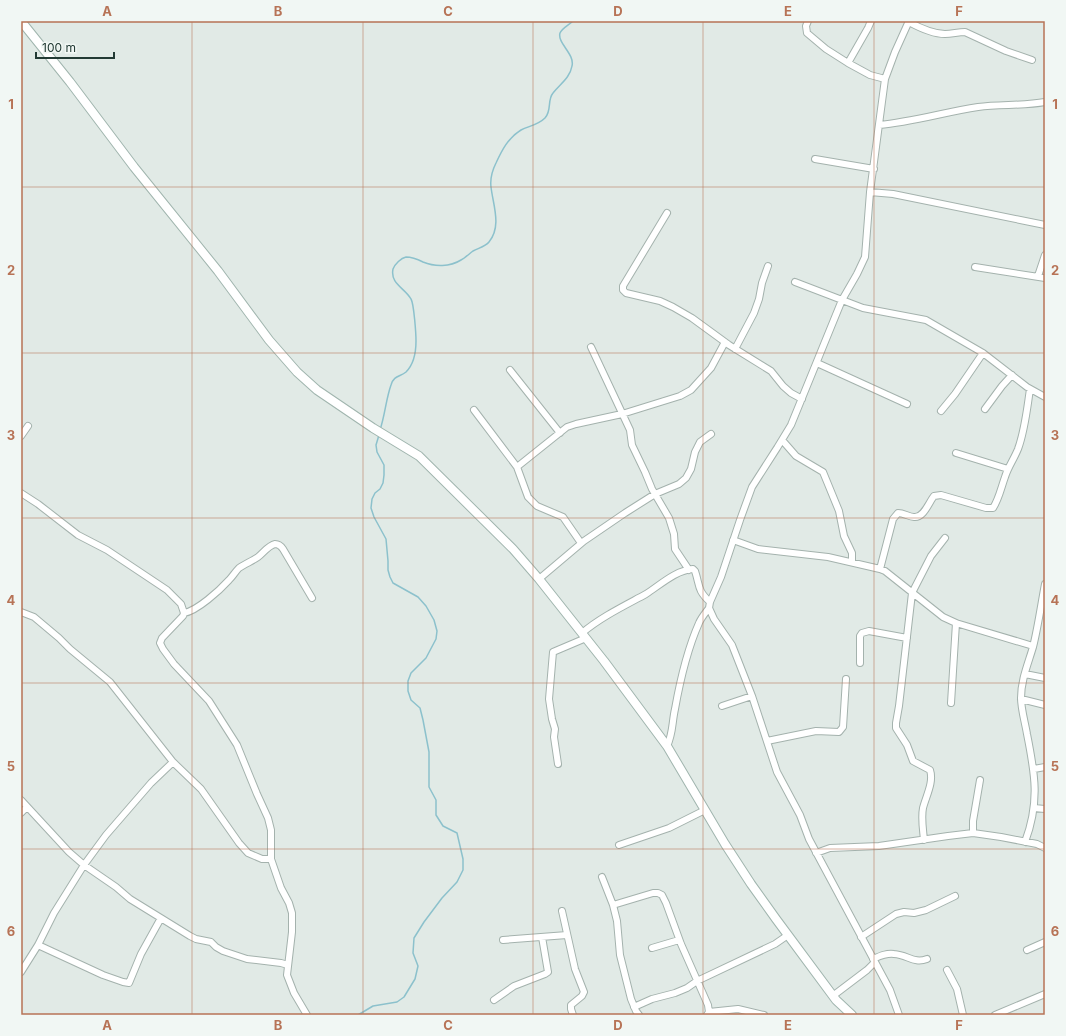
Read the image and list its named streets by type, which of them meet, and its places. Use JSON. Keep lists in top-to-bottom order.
{
  "scale_bar": "100 m",
  "grid": {
    "columns": [
      "A",
      "B",
      "C",
      "D",
      "E",
      "F"
    ],
    "rows": [
      "1",
      "2",
      "3",
      "4",
      "5",
      "6"
    ]
  }
}
